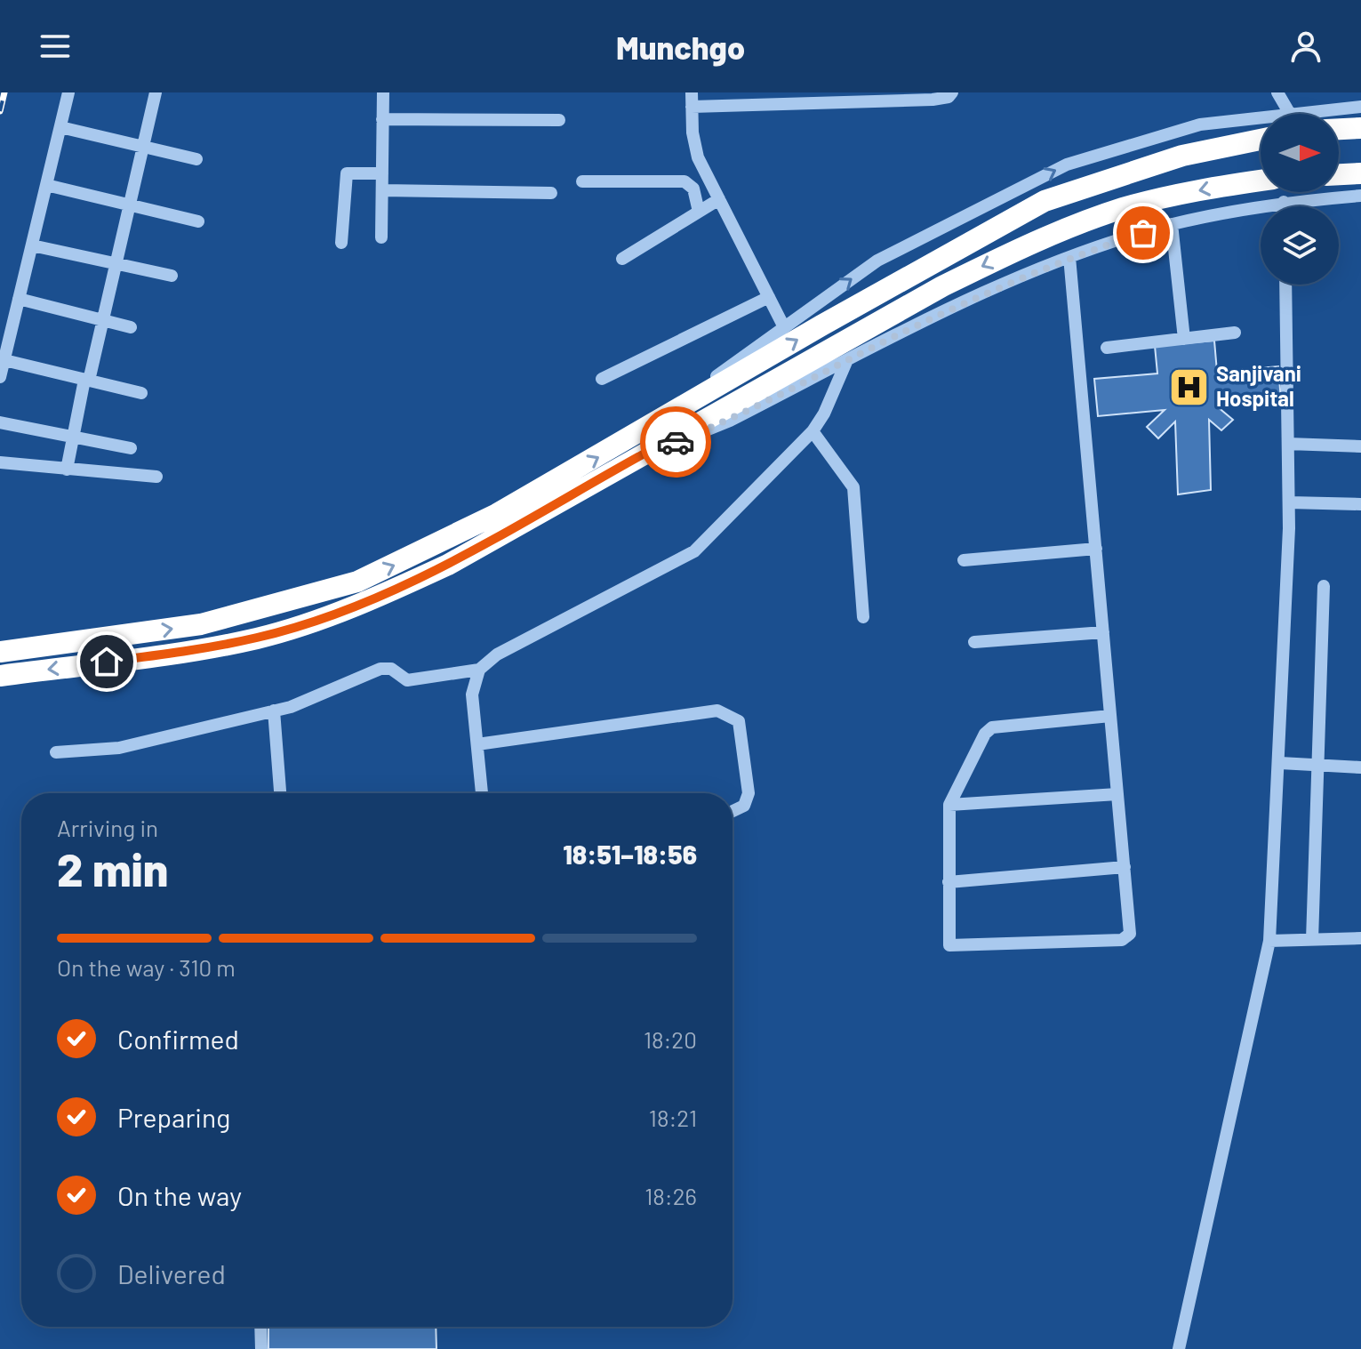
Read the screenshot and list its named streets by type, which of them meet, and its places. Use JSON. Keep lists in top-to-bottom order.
{
  "places": {
    "hospital": ["Sanjivani Hospital"]
  },
  "north": "right",
  "page": {
    "header": "Munchgo",
    "heading": ["2 min", "Arriving in", "18:51–18:56"],
    "bar": "On the way · 310 m",
    "list": [
      ["Confirmed", "18:20"],
      ["Preparing", "18:21"],
      ["On the way", "18:26"],
      "Delivered"
    ]
  }
}
